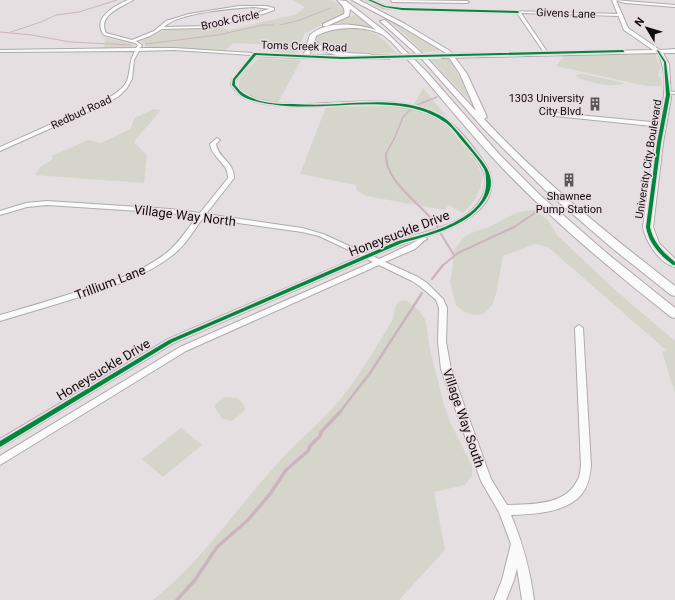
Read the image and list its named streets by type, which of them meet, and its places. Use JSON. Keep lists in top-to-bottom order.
{
  "streets": {
    "main road": ["Toms Creek Road", "University City Boulevard"],
    "street": [
      "Givens Lane",
      "Brook Circle",
      "Redbud Road",
      "Village Way North",
      "Honeysuckle Drive",
      "Trillium Lane",
      "Village Way South"
    ]
  },
  "crossings": [
    ["Toms Creek Road", "Redbud Road"],
    ["Toms Creek Road", "University City Boulevard"],
    ["Toms Creek Road", "Honeysuckle Drive"],
    ["Village Way North", "Honeysuckle Drive"],
    ["Village Way North", "Trillium Lane"],
    ["Village Way North", "Village Way South"],
    ["Honeysuckle Drive", "Village Way South"]
  ],
  "places": {
    "building": ["1303 University City Blvd.", "Shawnee Pump Station"]
  },
  "north": "top left"
}
